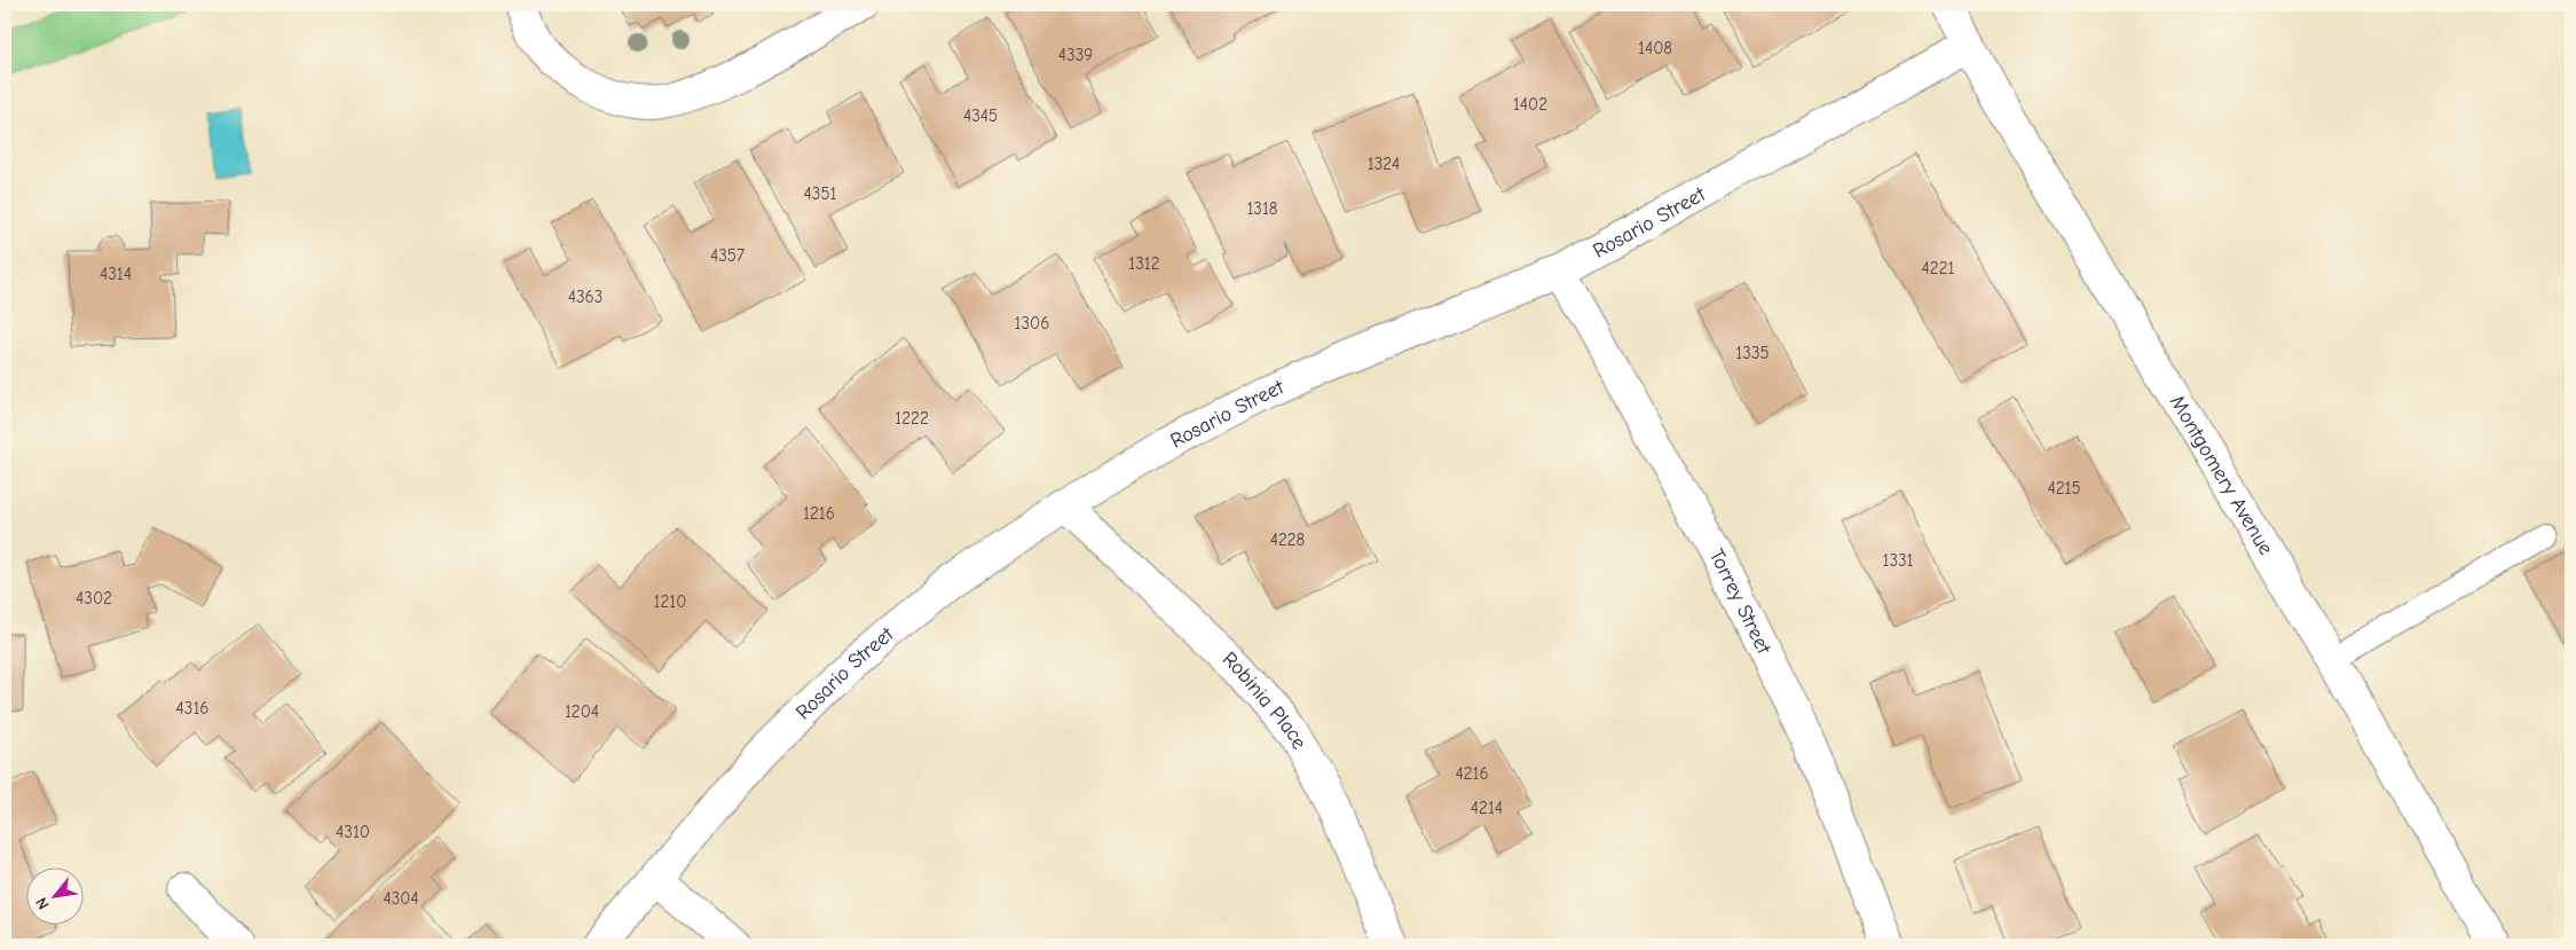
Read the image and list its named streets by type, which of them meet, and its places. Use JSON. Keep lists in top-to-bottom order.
{
  "streets": {
    "street": [
      "Rosario Street",
      "Montgomery Avenue",
      "Torrey Street",
      "Robinia Place"
    ]
  },
  "crossings": [
    ["Rosario Street", "Montgomery Avenue"],
    ["Rosario Street", "Torrey Street"],
    ["Rosario Street", "Robinia Place"]
  ],
  "house_numbers": [
    "1408",
    "4339",
    "1402",
    "4345",
    "1324",
    "4351",
    "1318",
    "4357",
    "1312",
    "4221",
    "4314",
    "4363",
    "1306",
    "1335",
    "1222",
    "4215",
    "1216",
    "4228",
    "1331",
    "4302",
    "1210",
    "4316",
    "1204",
    "4216",
    "4214",
    "4310",
    "4304"
  ],
  "north": "bottom left"
}
